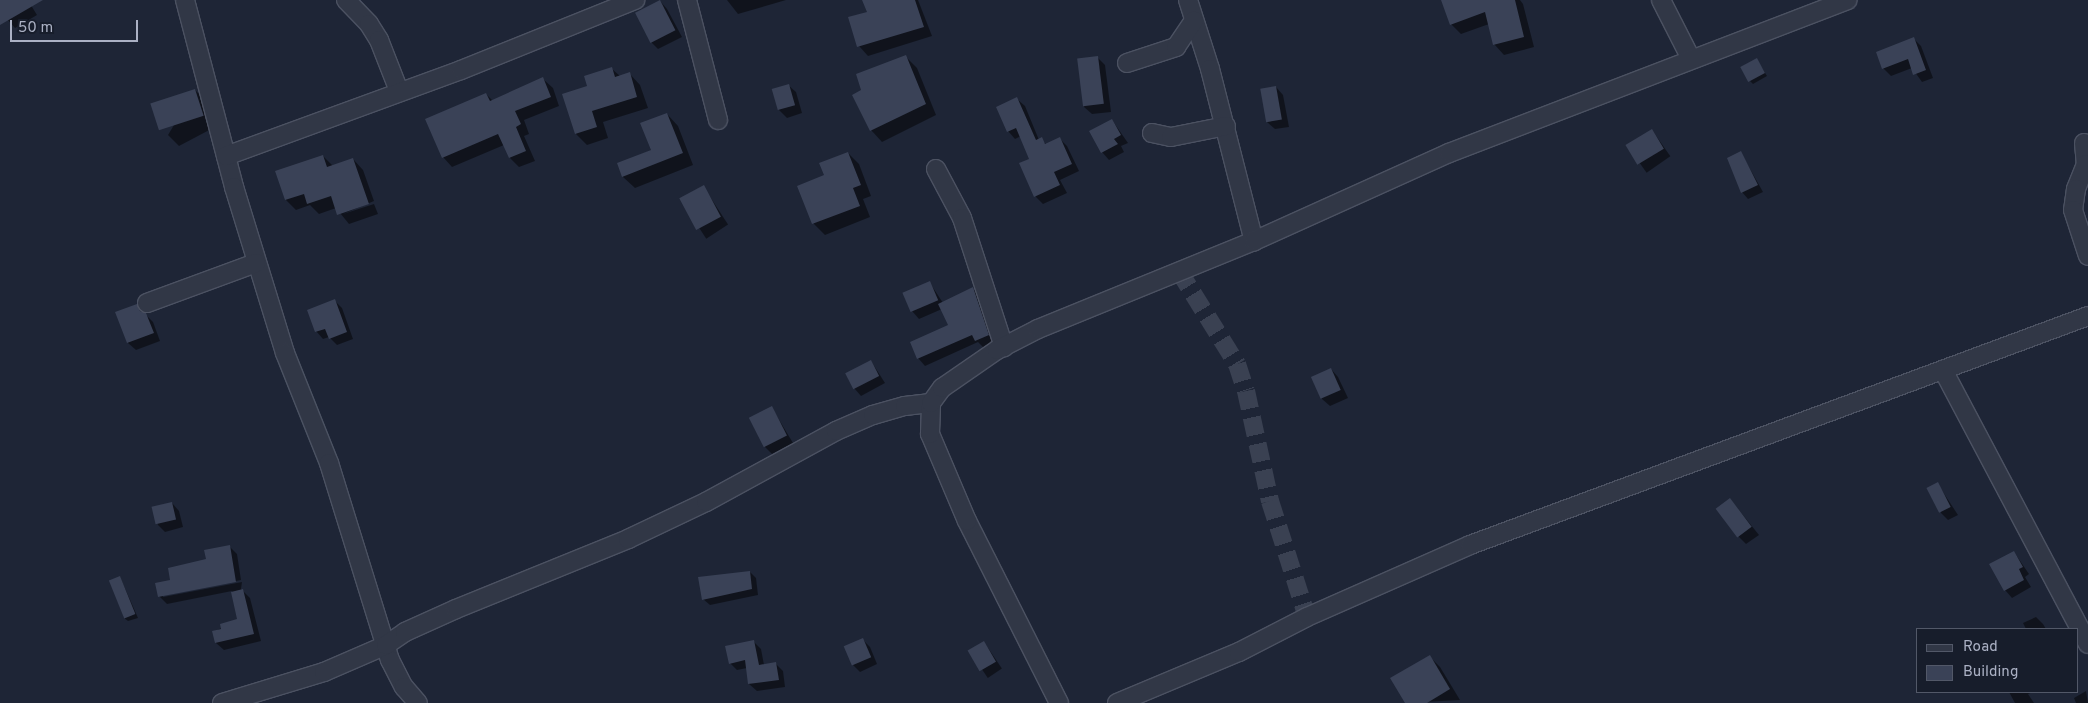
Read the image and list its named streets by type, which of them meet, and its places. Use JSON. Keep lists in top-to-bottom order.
{
  "legend": ["Road", "Building"],
  "scale_bar": "50 m"
}
